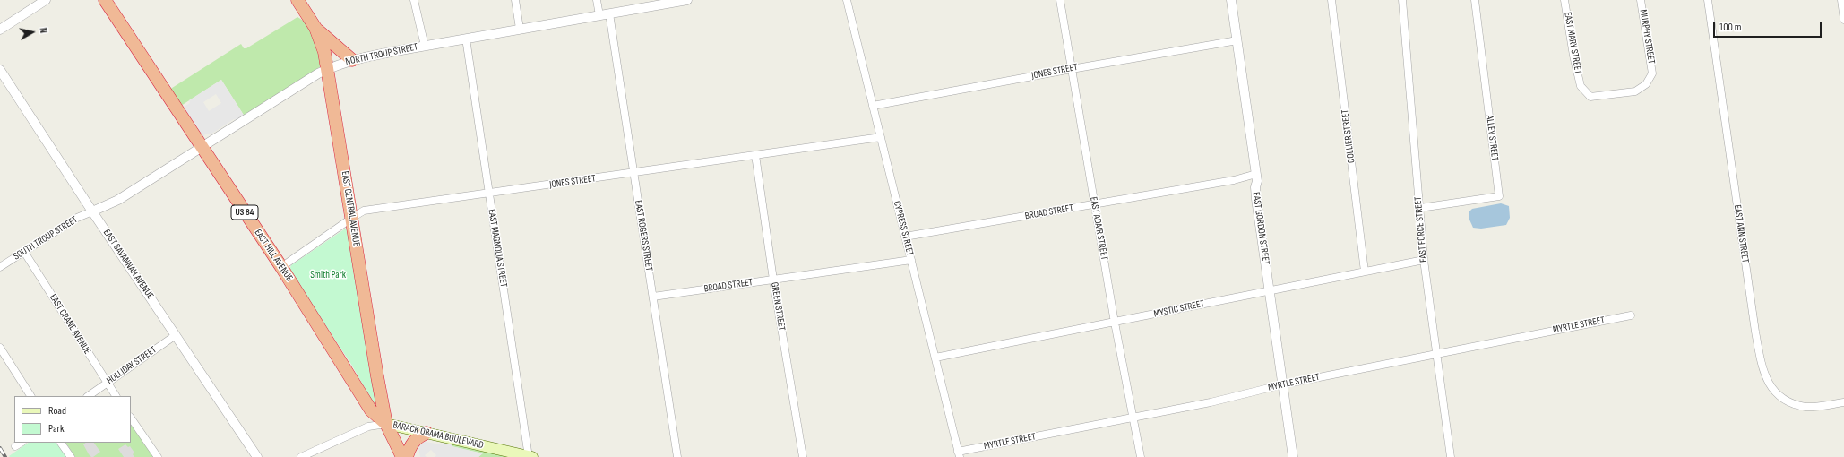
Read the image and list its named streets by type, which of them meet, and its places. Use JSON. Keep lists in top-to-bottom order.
{
  "streets": {
    "highway": ["EAST CENTRAL AVENUE", "US 84", "EAST HILL AVENUE"],
    "main road": ["BARACK OBAMA BOULEVARD"],
    "street": [
      "MURPHY STREET",
      "EAST MARY STREET",
      "NORTH TROUP STREET",
      "JONES STREET",
      "COLLIER STREET",
      "ALLEY STREET",
      "BROAD STREET",
      "CYPRESS STREET",
      "EAST ADAIR STREET",
      "EAST GORDON STREET",
      "EAST FORCE STREET",
      "EAST ANN STREET",
      "EAST ROGERS STREET",
      "SOUTH TROUP STREET",
      "EAST MAGNOLIA STREET",
      "EAST SAVANNAH AVENUE",
      "GREEN STREET",
      "MYSTIC STREET",
      "EAST CRANE AVENUE",
      "MYRTLE STREET",
      "HOLLIDAY STREET"
    ]
  },
  "crossings": [
    ["MURPHY STREET", "EAST MARY STREET"],
    ["NORTH TROUP STREET", "EAST CENTRAL AVENUE"],
    ["NORTH TROUP STREET", "EAST ROGERS STREET"],
    ["NORTH TROUP STREET", "SOUTH TROUP STREET"],
    ["NORTH TROUP STREET", "EAST MAGNOLIA STREET"],
    ["NORTH TROUP STREET", "EAST HILL AVENUE"],
    ["NORTH TROUP STREET", "EAST SAVANNAH AVENUE"],
    ["JONES STREET", "EAST CENTRAL AVENUE"],
    ["JONES STREET", "CYPRESS STREET"],
    ["JONES STREET", "EAST ADAIR STREET"],
    ["JONES STREET", "EAST GORDON STREET"],
    ["JONES STREET", "EAST ROGERS STREET"],
    ["JONES STREET", "EAST MAGNOLIA STREET"],
    ["JONES STREET", "EAST HILL AVENUE"],
    ["JONES STREET", "GREEN STREET"],
    ["COLLIER STREET", "MYSTIC STREET"],
    ["ALLEY STREET", "EAST FORCE STREET"],
    ["EAST CENTRAL AVENUE", "EAST HILL AVENUE"],
    ["EAST CENTRAL AVENUE", "BARACK OBAMA BOULEVARD"],
    ["BROAD STREET", "CYPRESS STREET"],
    ["BROAD STREET", "EAST ADAIR STREET"],
    ["BROAD STREET", "EAST GORDON STREET"],
    ["BROAD STREET", "EAST ROGERS STREET"],
    ["BROAD STREET", "GREEN STREET"],
    ["CYPRESS STREET", "MYSTIC STREET"],
    ["CYPRESS STREET", "MYRTLE STREET"],
    ["EAST ADAIR STREET", "MYSTIC STREET"],
    ["EAST ADAIR STREET", "MYRTLE STREET"],
    ["EAST GORDON STREET", "MYSTIC STREET"],
    ["EAST GORDON STREET", "MYRTLE STREET"],
    ["EAST FORCE STREET", "MYSTIC STREET"],
    ["EAST FORCE STREET", "MYRTLE STREET"],
    ["SOUTH TROUP STREET", "EAST SAVANNAH AVENUE"],
    ["SOUTH TROUP STREET", "EAST CRANE AVENUE"],
    ["EAST MAGNOLIA STREET", "BARACK OBAMA BOULEVARD"],
    ["EAST HILL AVENUE", "BARACK OBAMA BOULEVARD"],
    ["EAST SAVANNAH AVENUE", "HOLLIDAY STREET"],
    ["EAST CRANE AVENUE", "HOLLIDAY STREET"]
  ],
  "parks": ["Smith Park"],
  "legend": ["Road", "Park"],
  "scale_bar": "100 m",
  "north": "right"
}
